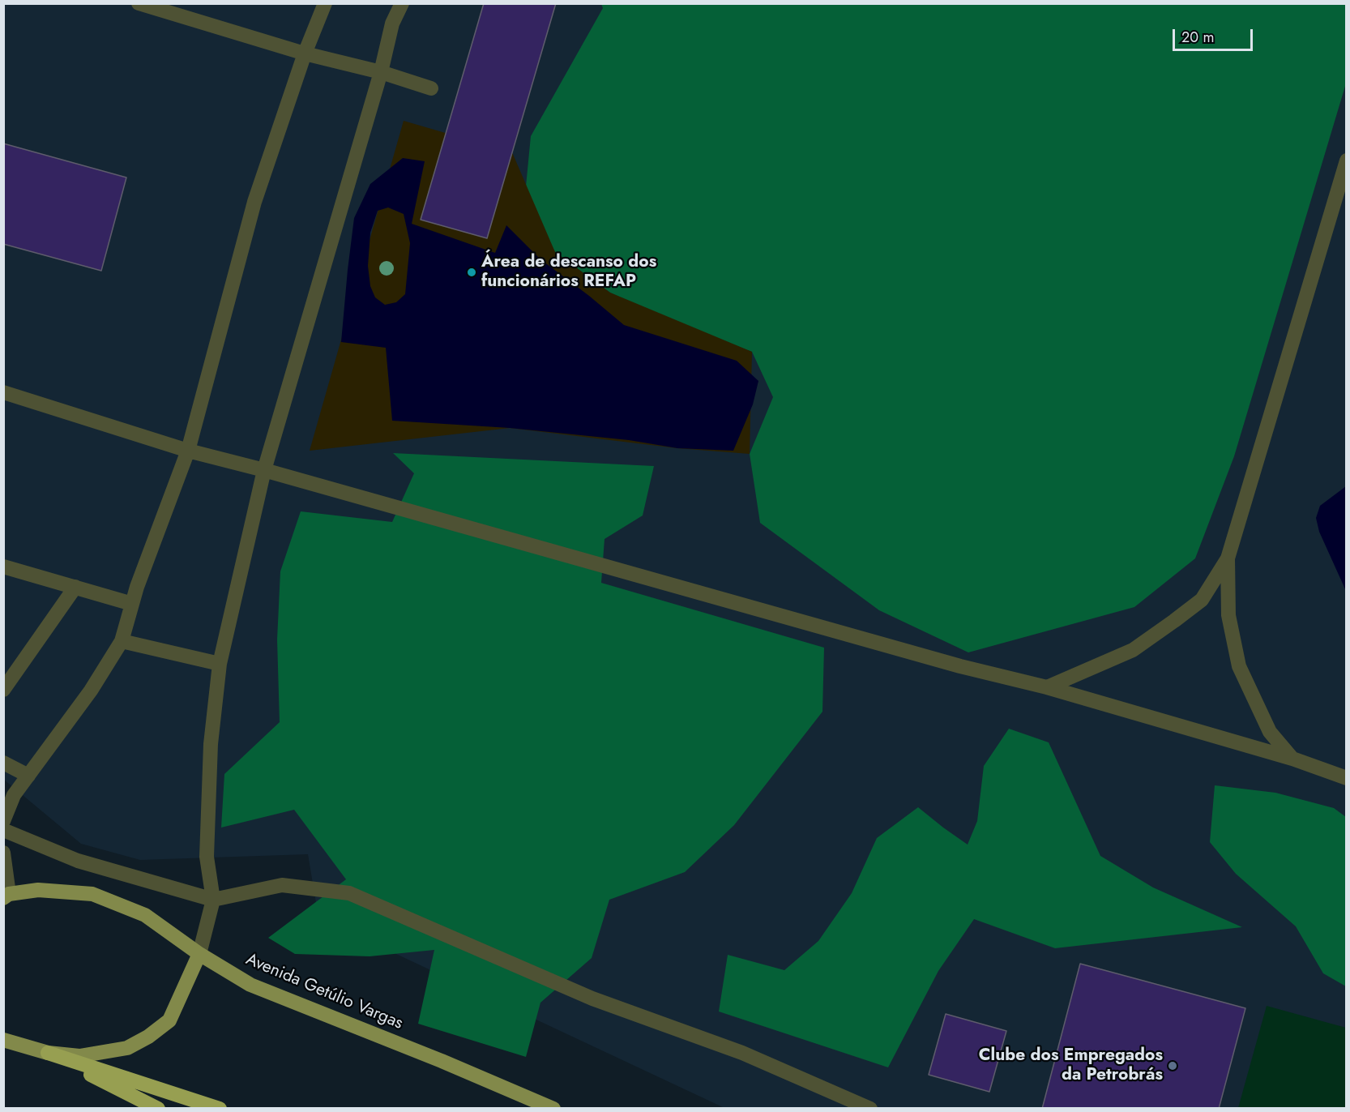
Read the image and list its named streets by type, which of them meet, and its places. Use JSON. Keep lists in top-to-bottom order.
{
  "streets": {
    "main road": ["Avenida Getúlio Vargas"]
  },
  "places": ["Área de descanso dos funcionários REFAP", "Clube dos Empregados da Petrobrás"],
  "scale_bar": "20 m"
}
